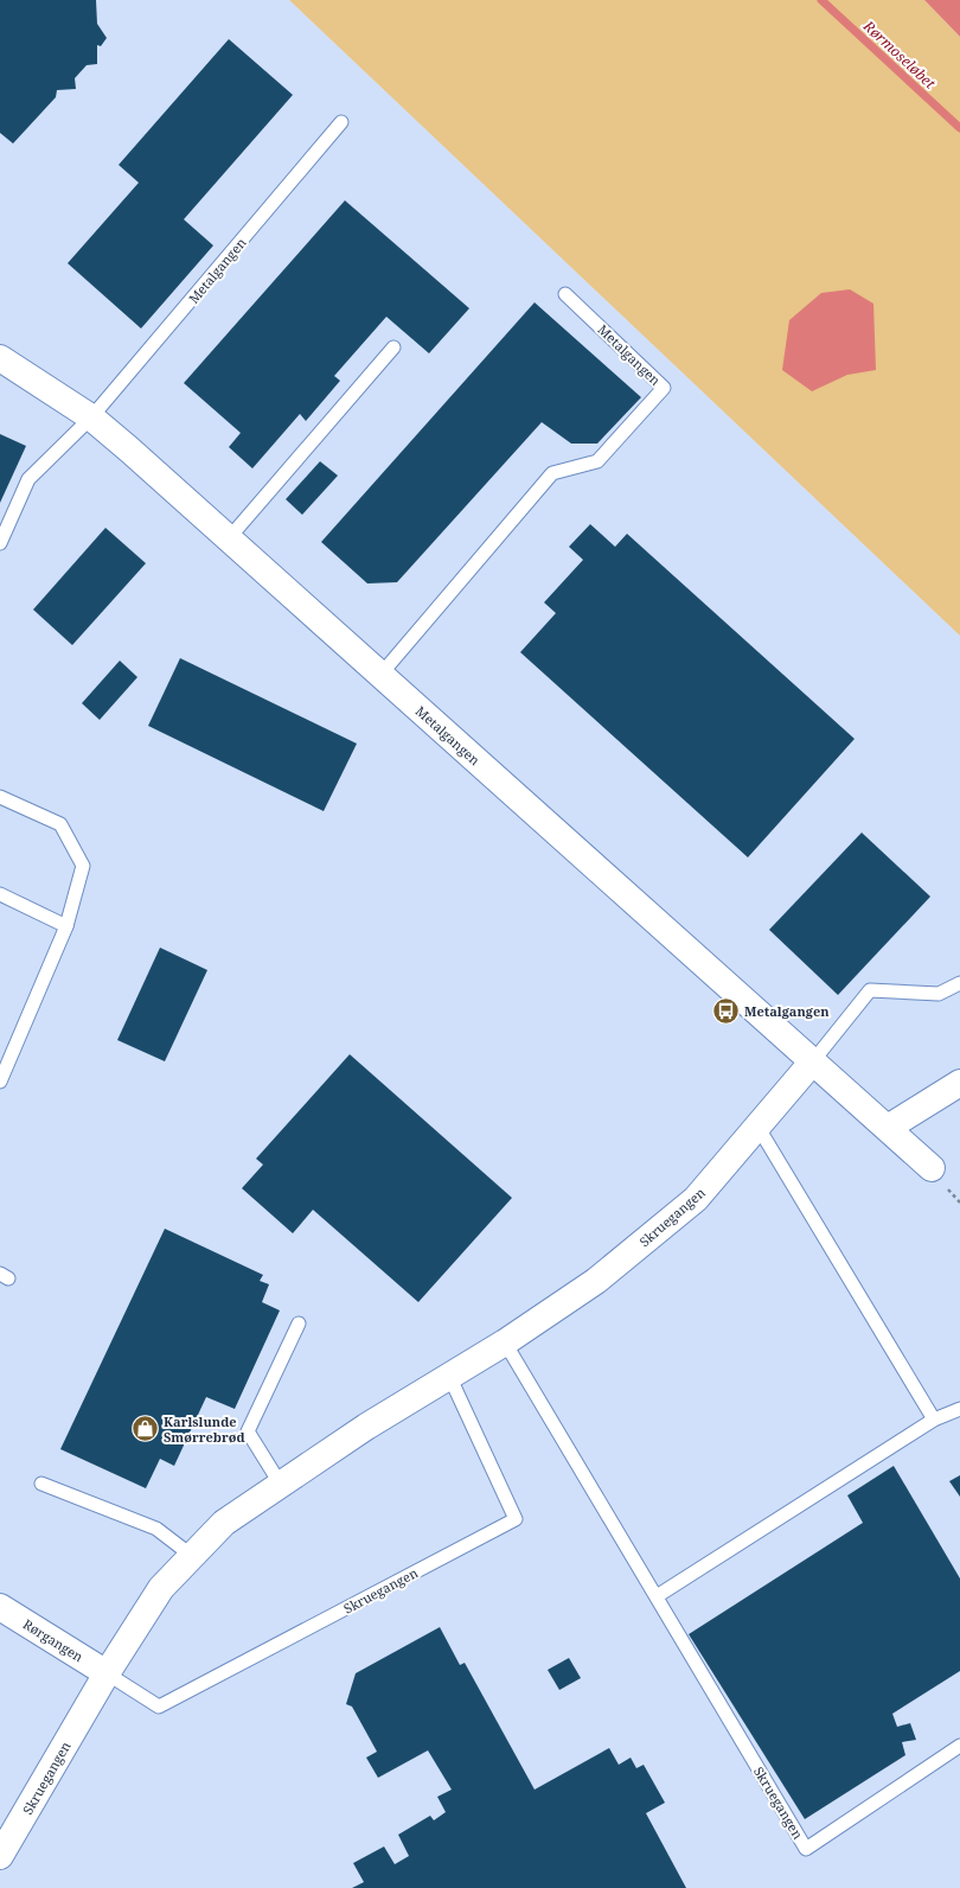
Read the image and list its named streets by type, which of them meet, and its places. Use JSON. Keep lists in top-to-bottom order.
{
  "streets": {
    "street": ["Metalgangen", "Skruegangen", "Rørgangen"]
  },
  "crossings": [
    ["Metalgangen", "Skruegangen"],
    ["Skruegangen", "Rørgangen"]
  ],
  "water": ["Rørmoseløbet"],
  "places": {
    "bus stop": ["Metalgangen"],
    "shop": ["Karlslunde Smørrebrød"]
  }
}
